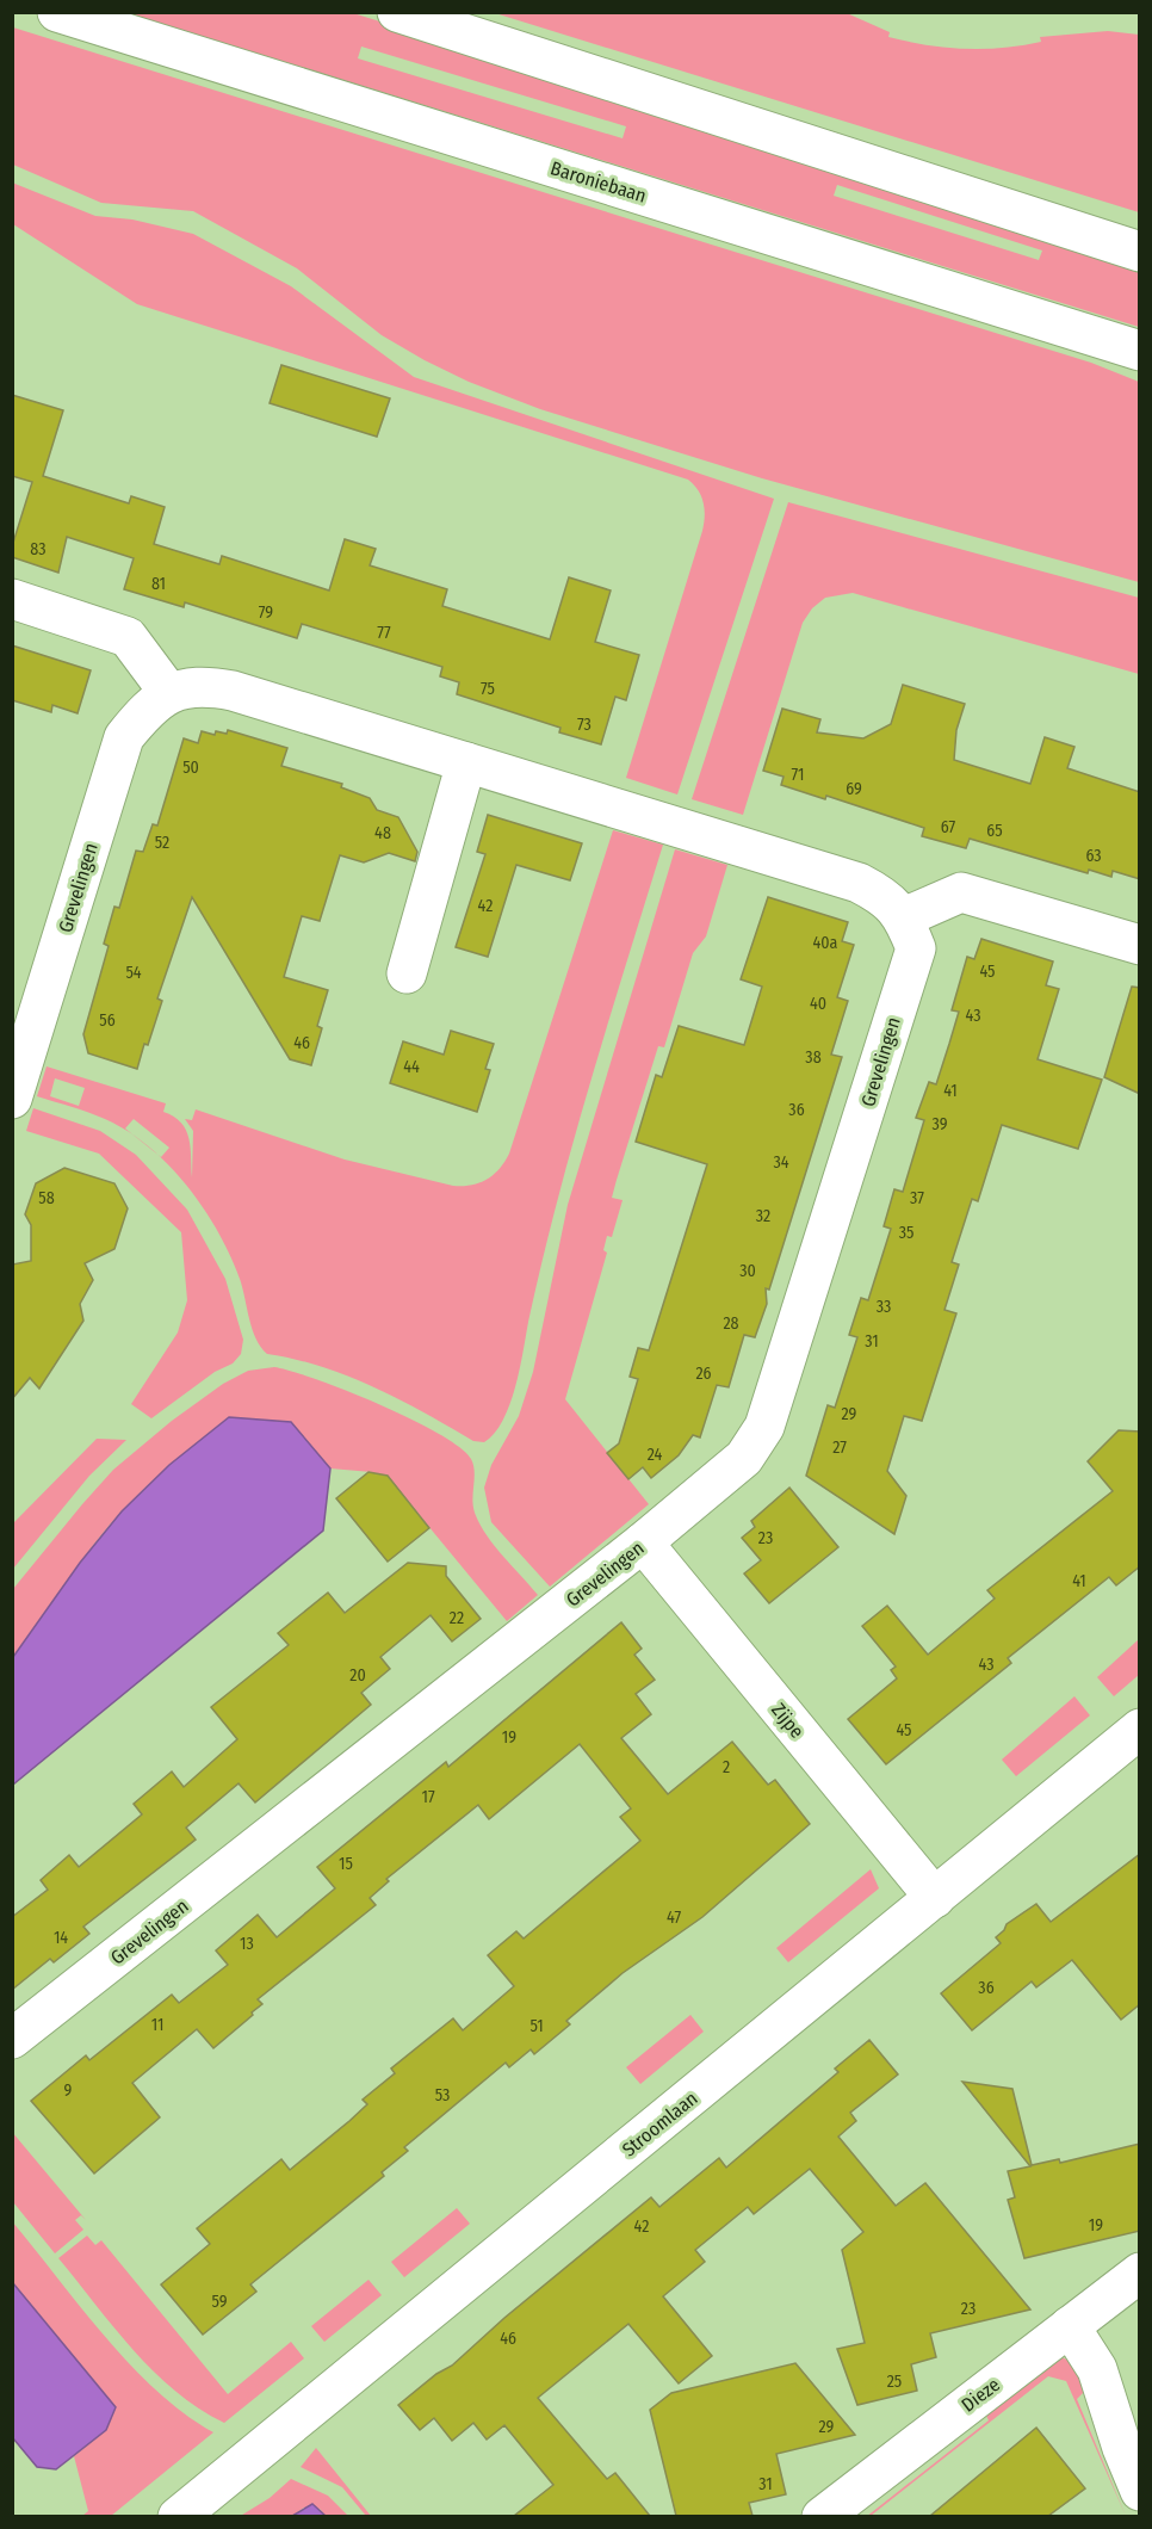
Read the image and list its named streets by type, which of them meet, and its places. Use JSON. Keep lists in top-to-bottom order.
{
  "streets": {
    "street": [
      "Baroniebaan",
      "Grevelingen",
      "Zijpe",
      "Stroomlaan",
      "Dieze"
    ]
  },
  "crossings": [
    ["Grevelingen", "Zijpe"],
    ["Zijpe", "Stroomlaan"]
  ],
  "house_numbers": [
    "83",
    "81",
    "79",
    "77",
    "75",
    "73",
    "50",
    "71",
    "69",
    "67",
    "65",
    "48",
    "52",
    "63",
    "42",
    "40a",
    "45",
    "54",
    "40",
    "43",
    "56",
    "46",
    "38",
    "44",
    "41",
    "36",
    "39",
    "34",
    "58",
    "37",
    "32",
    "35",
    "30",
    "33",
    "28",
    "31",
    "26",
    "29",
    "27",
    "24",
    "23",
    "41",
    "22",
    "43",
    "20",
    "45",
    "19",
    "2",
    "17",
    "15",
    "47",
    "14",
    "13",
    "36",
    "11",
    "51",
    "9",
    "53",
    "19",
    "42",
    "59",
    "23",
    "46",
    "25",
    "29",
    "31"
  ]
}
